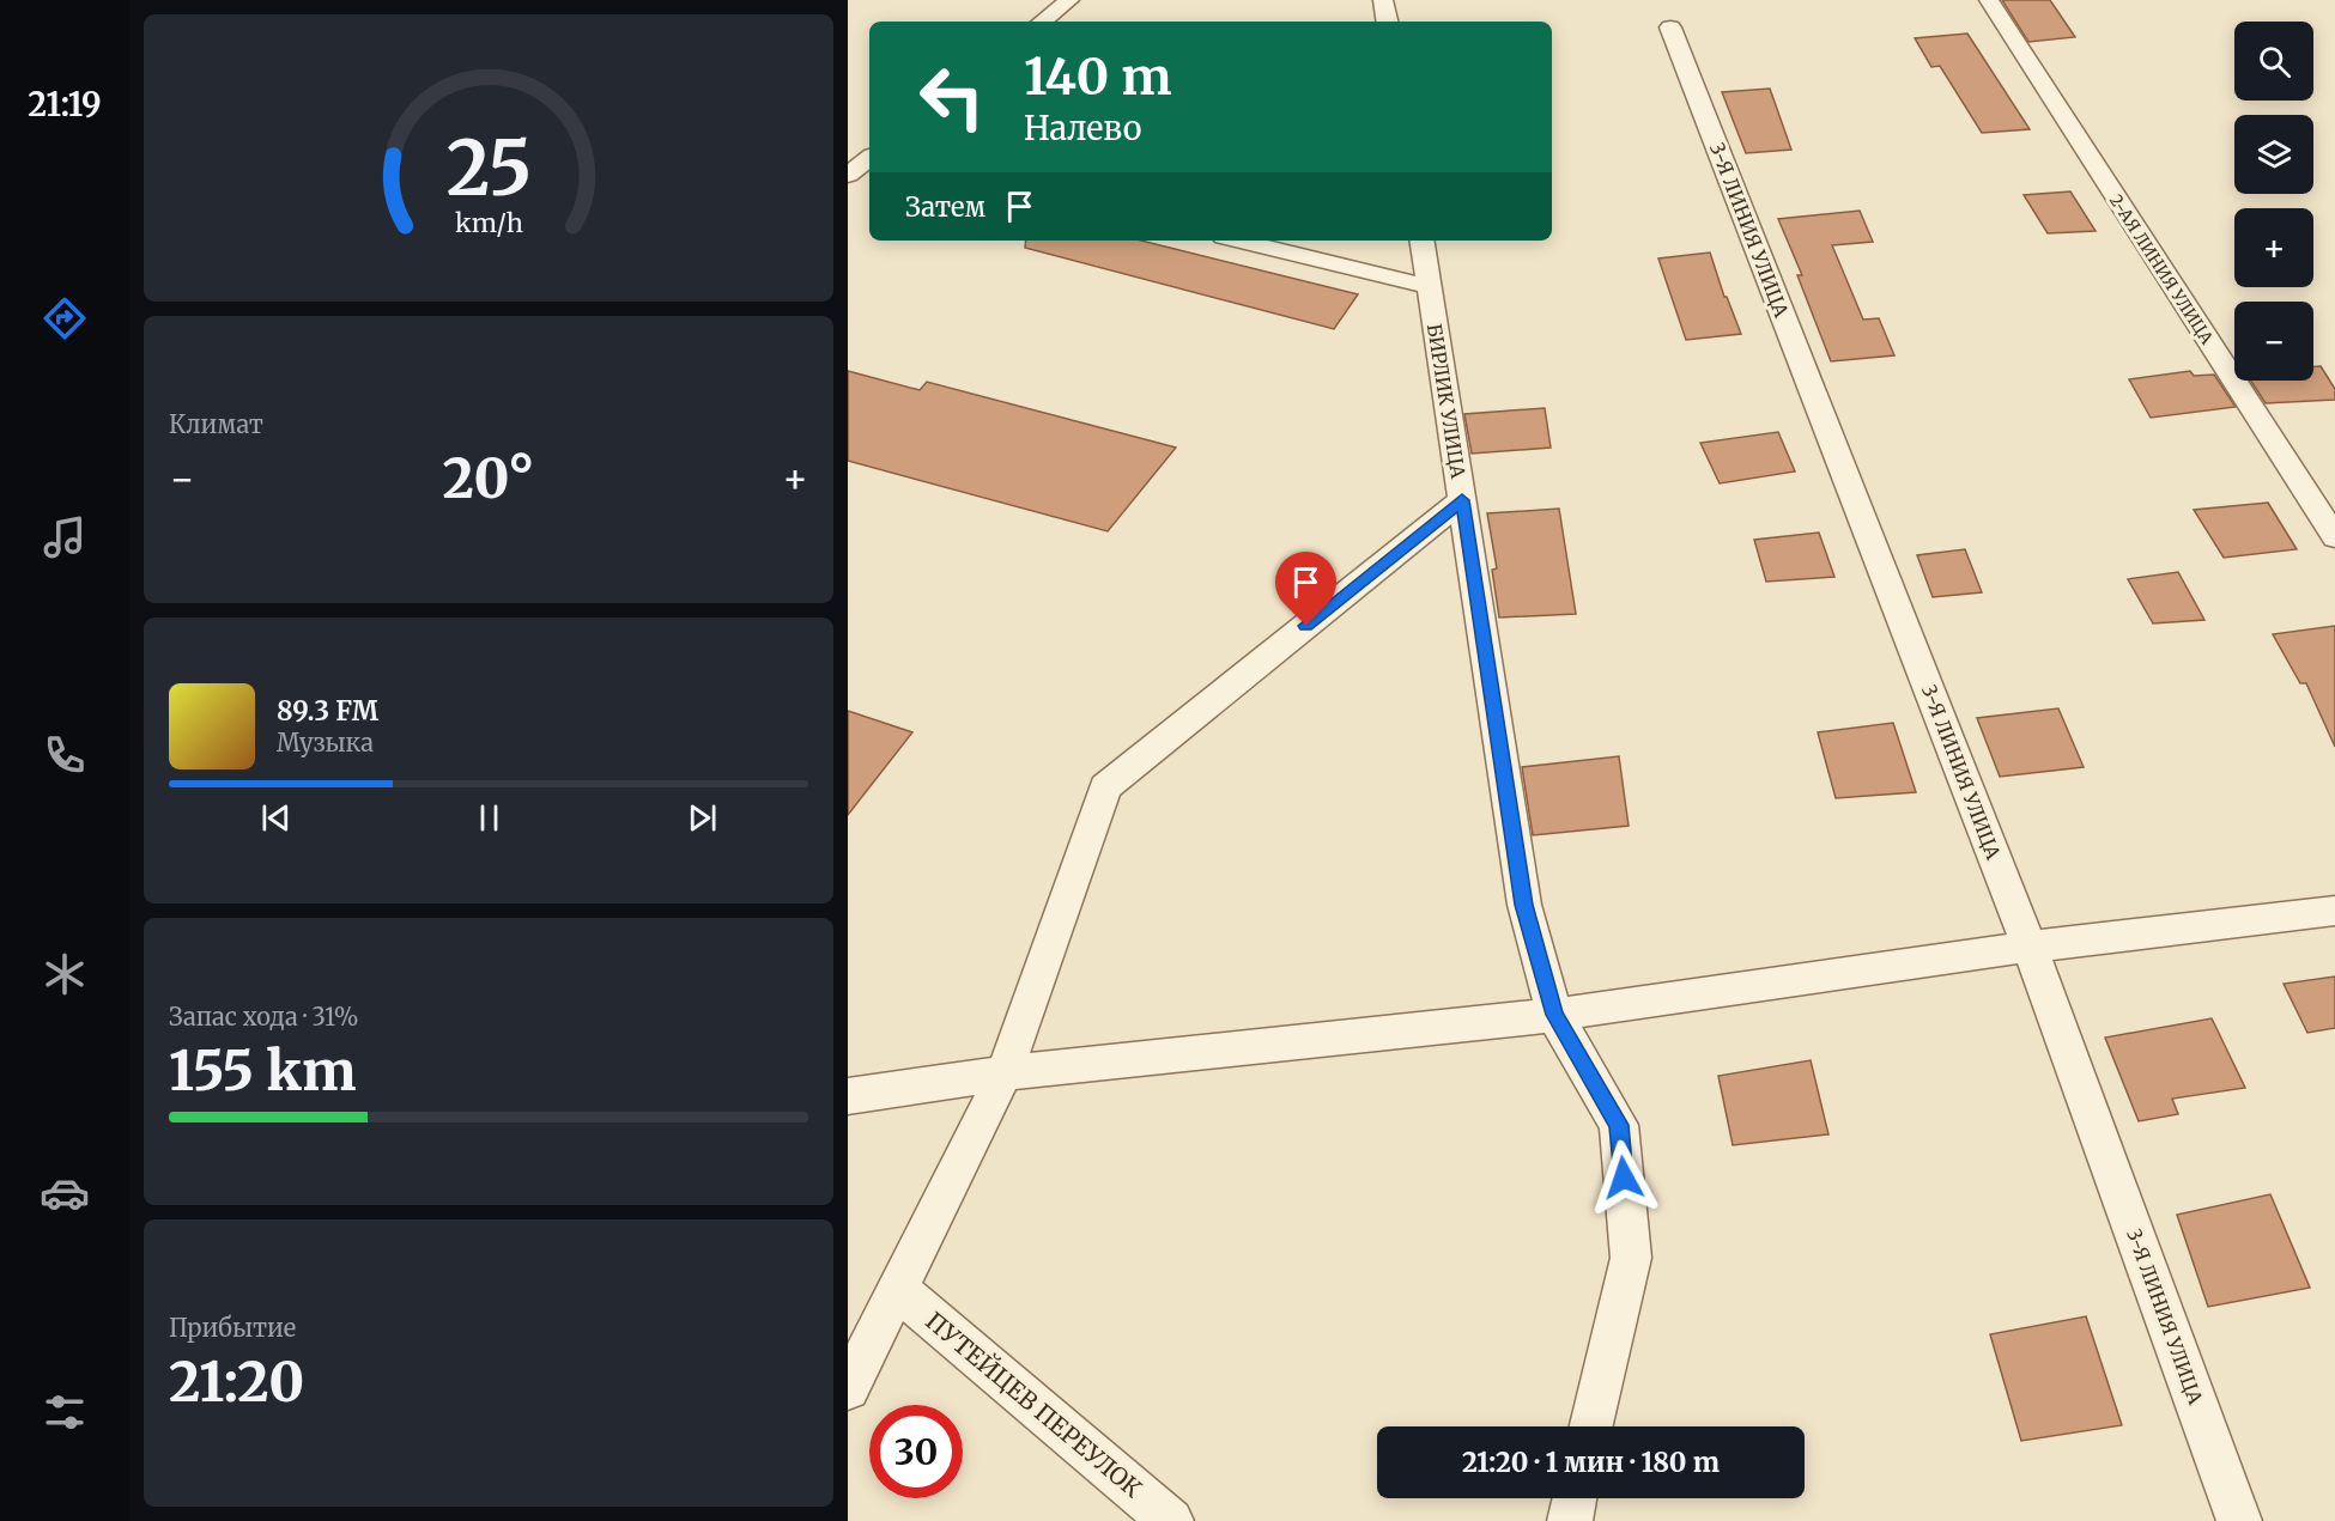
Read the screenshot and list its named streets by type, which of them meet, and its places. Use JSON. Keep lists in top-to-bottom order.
{
  "streets": {
    "street": [
      "3-Я ЛИНИЯ УЛИЦА",
      "2-АЯ ЛИНИЯ УЛИЦА",
      "БИРЛИК УЛИЦА",
      "ПУТЕЙЦЕВ ПЕРЕУЛОК"
    ]
  },
  "page": {
    "tabs": "21:19",
    "map_buttons": ["+", "−"],
    "turn": ["140 m", "Налево"],
    "then": "Затем",
    "tile": [
      "Климат",
      ["Запас хода · 31%", "155 km"],
      ["Прибытие", "21:20"]
    ],
    "heat": ["−", "20°", "+"],
    "song": ["89.3 FM", "Музыка"],
    "limit": "30",
    "trip": "21:20 · 1 мин · 180 m",
    "gauge": ["25", "km/h"]
  }
}
